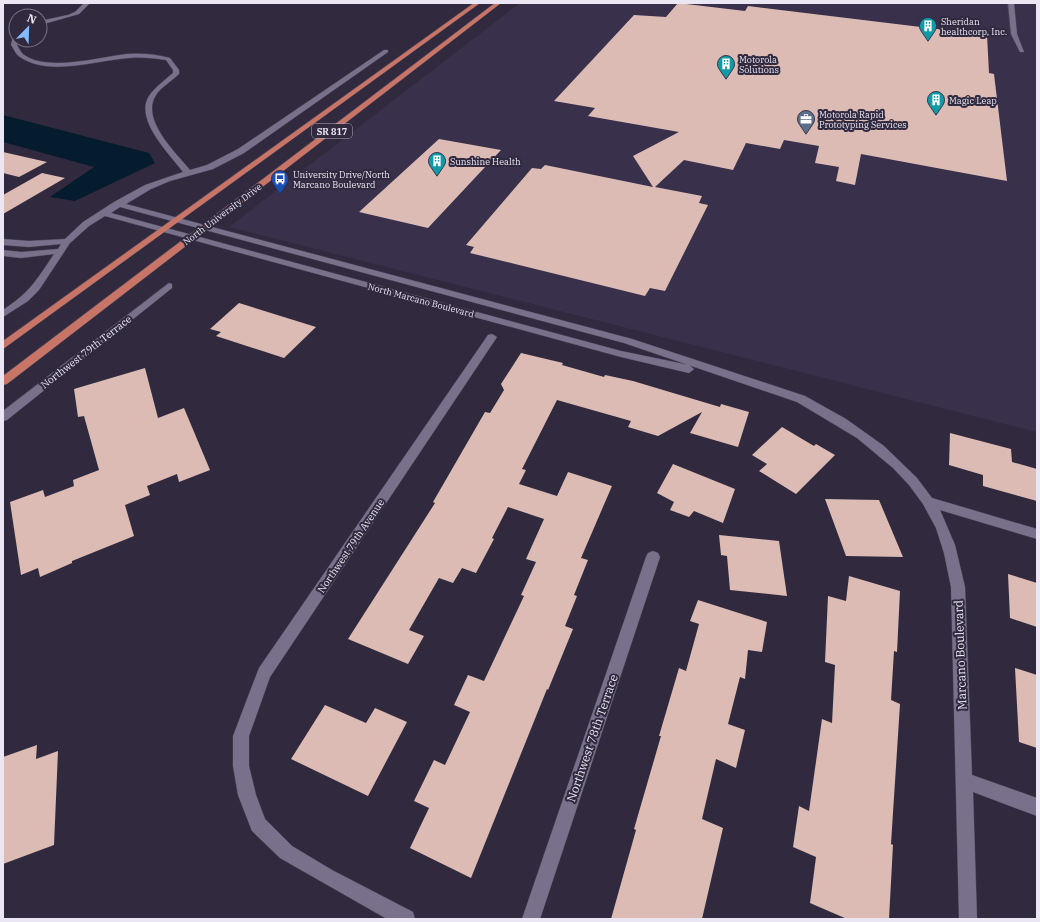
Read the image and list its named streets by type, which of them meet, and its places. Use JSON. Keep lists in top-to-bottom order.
{
  "streets": {
    "main road": ["SR 817", "North University Drive"],
    "street": [
      "North Marcano Boulevard",
      "Northwest 79th Terrace",
      "Northwest 79th Avenue",
      "Marcano Boulevard",
      "Northwest 78th Terrace"
    ]
  },
  "crossings": [
    ["SR 817", "North Marcano Boulevard"],
    ["North University Drive", "North Marcano Boulevard"],
    ["North Marcano Boulevard", "Marcano Boulevard"]
  ],
  "places": {
    "building": [
      "Sheridan healthcorp, Inc.",
      "Motorola Solutions",
      "Magic Leap",
      "Sunshine Health"
    ],
    "office": ["Motorola Rapid Prototyping Services"],
    "bus stop": ["University Drive/North Marcano Boulevard"]
  },
  "north": "top right"
}
